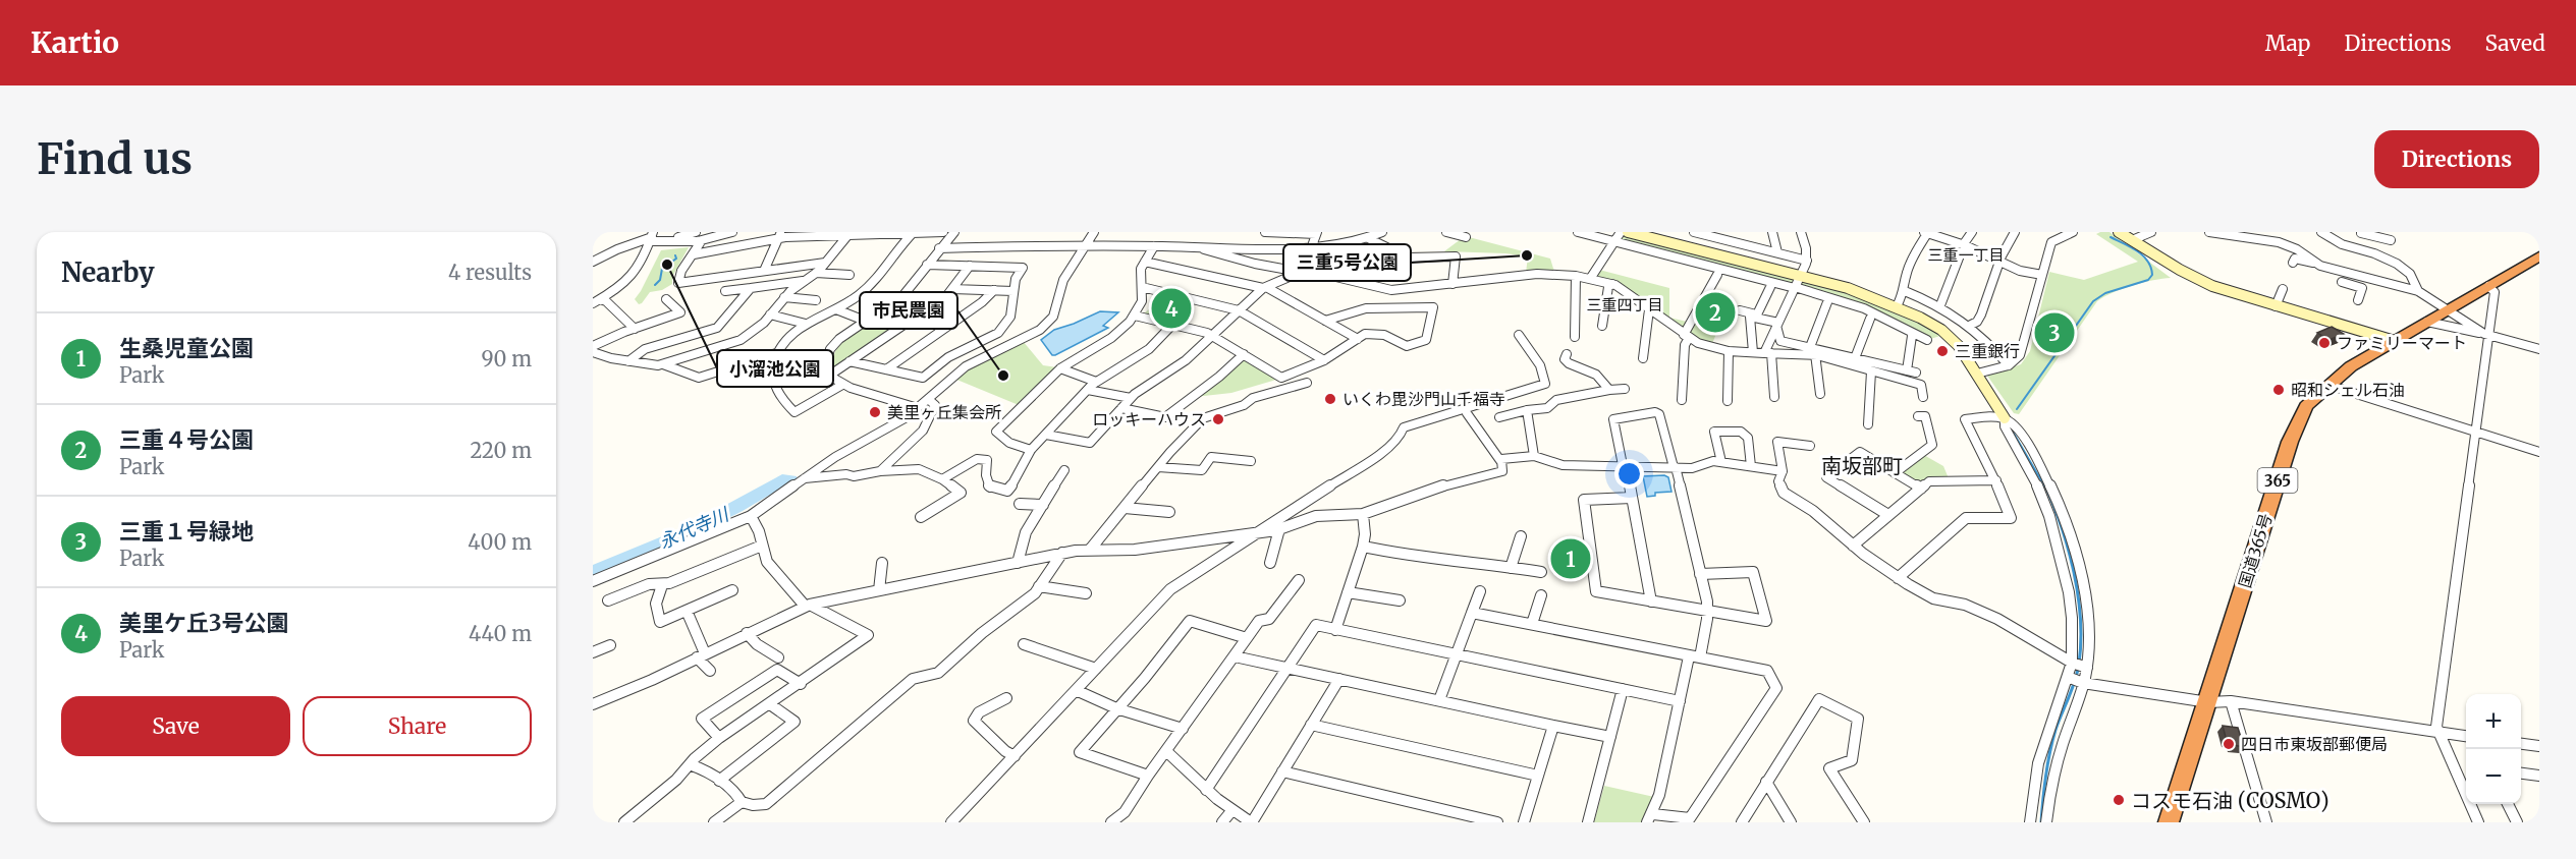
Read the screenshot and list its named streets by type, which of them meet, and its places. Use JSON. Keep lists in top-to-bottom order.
{
  "streets": {
    "highway": ["365", "国道365号"]
  },
  "districts": ["三重一丁目", "三重四丁目", "南坂部町"],
  "water": ["永代寺川"],
  "places": [
    "三重5号公園",
    "小溜池公園",
    "ファミリーマート",
    "三重銀行",
    "市民農園",
    "昭和シェル石油",
    "いくわ毘沙門山千福寺",
    "美里ヶ丘集会所",
    "ロッキーハウス",
    "四日市東坂部郵便局",
    "コスモ石油 (COSMO)"
  ],
  "page": {
    "header": "Kartio",
    "nav": ["Map", "Directions", "Saved"],
    "buttons": [
      "Directions",
      ["Save", "Share"]
    ],
    "title": "Find us",
    "heading": ["Nearby", "4 results"],
    "pins": [
      "4",
      "2",
      "3",
      "1"
    ],
    "list": [
      {
        "mark": "1",
        "name": "生桑児童公園",
        "note": "Park",
        "value": "90 m"
      },
      {
        "mark": "2",
        "name": "三重４号公園",
        "note": "Park",
        "value": "220 m"
      },
      {
        "mark": "3",
        "name": "三重１号緑地",
        "note": "Park",
        "value": "400 m"
      },
      {
        "mark": "4",
        "name": "美里ケ丘3号公園",
        "note": "Park",
        "value": "440 m"
      }
    ],
    "map_buttons": ["+", "−"]
  }
}
